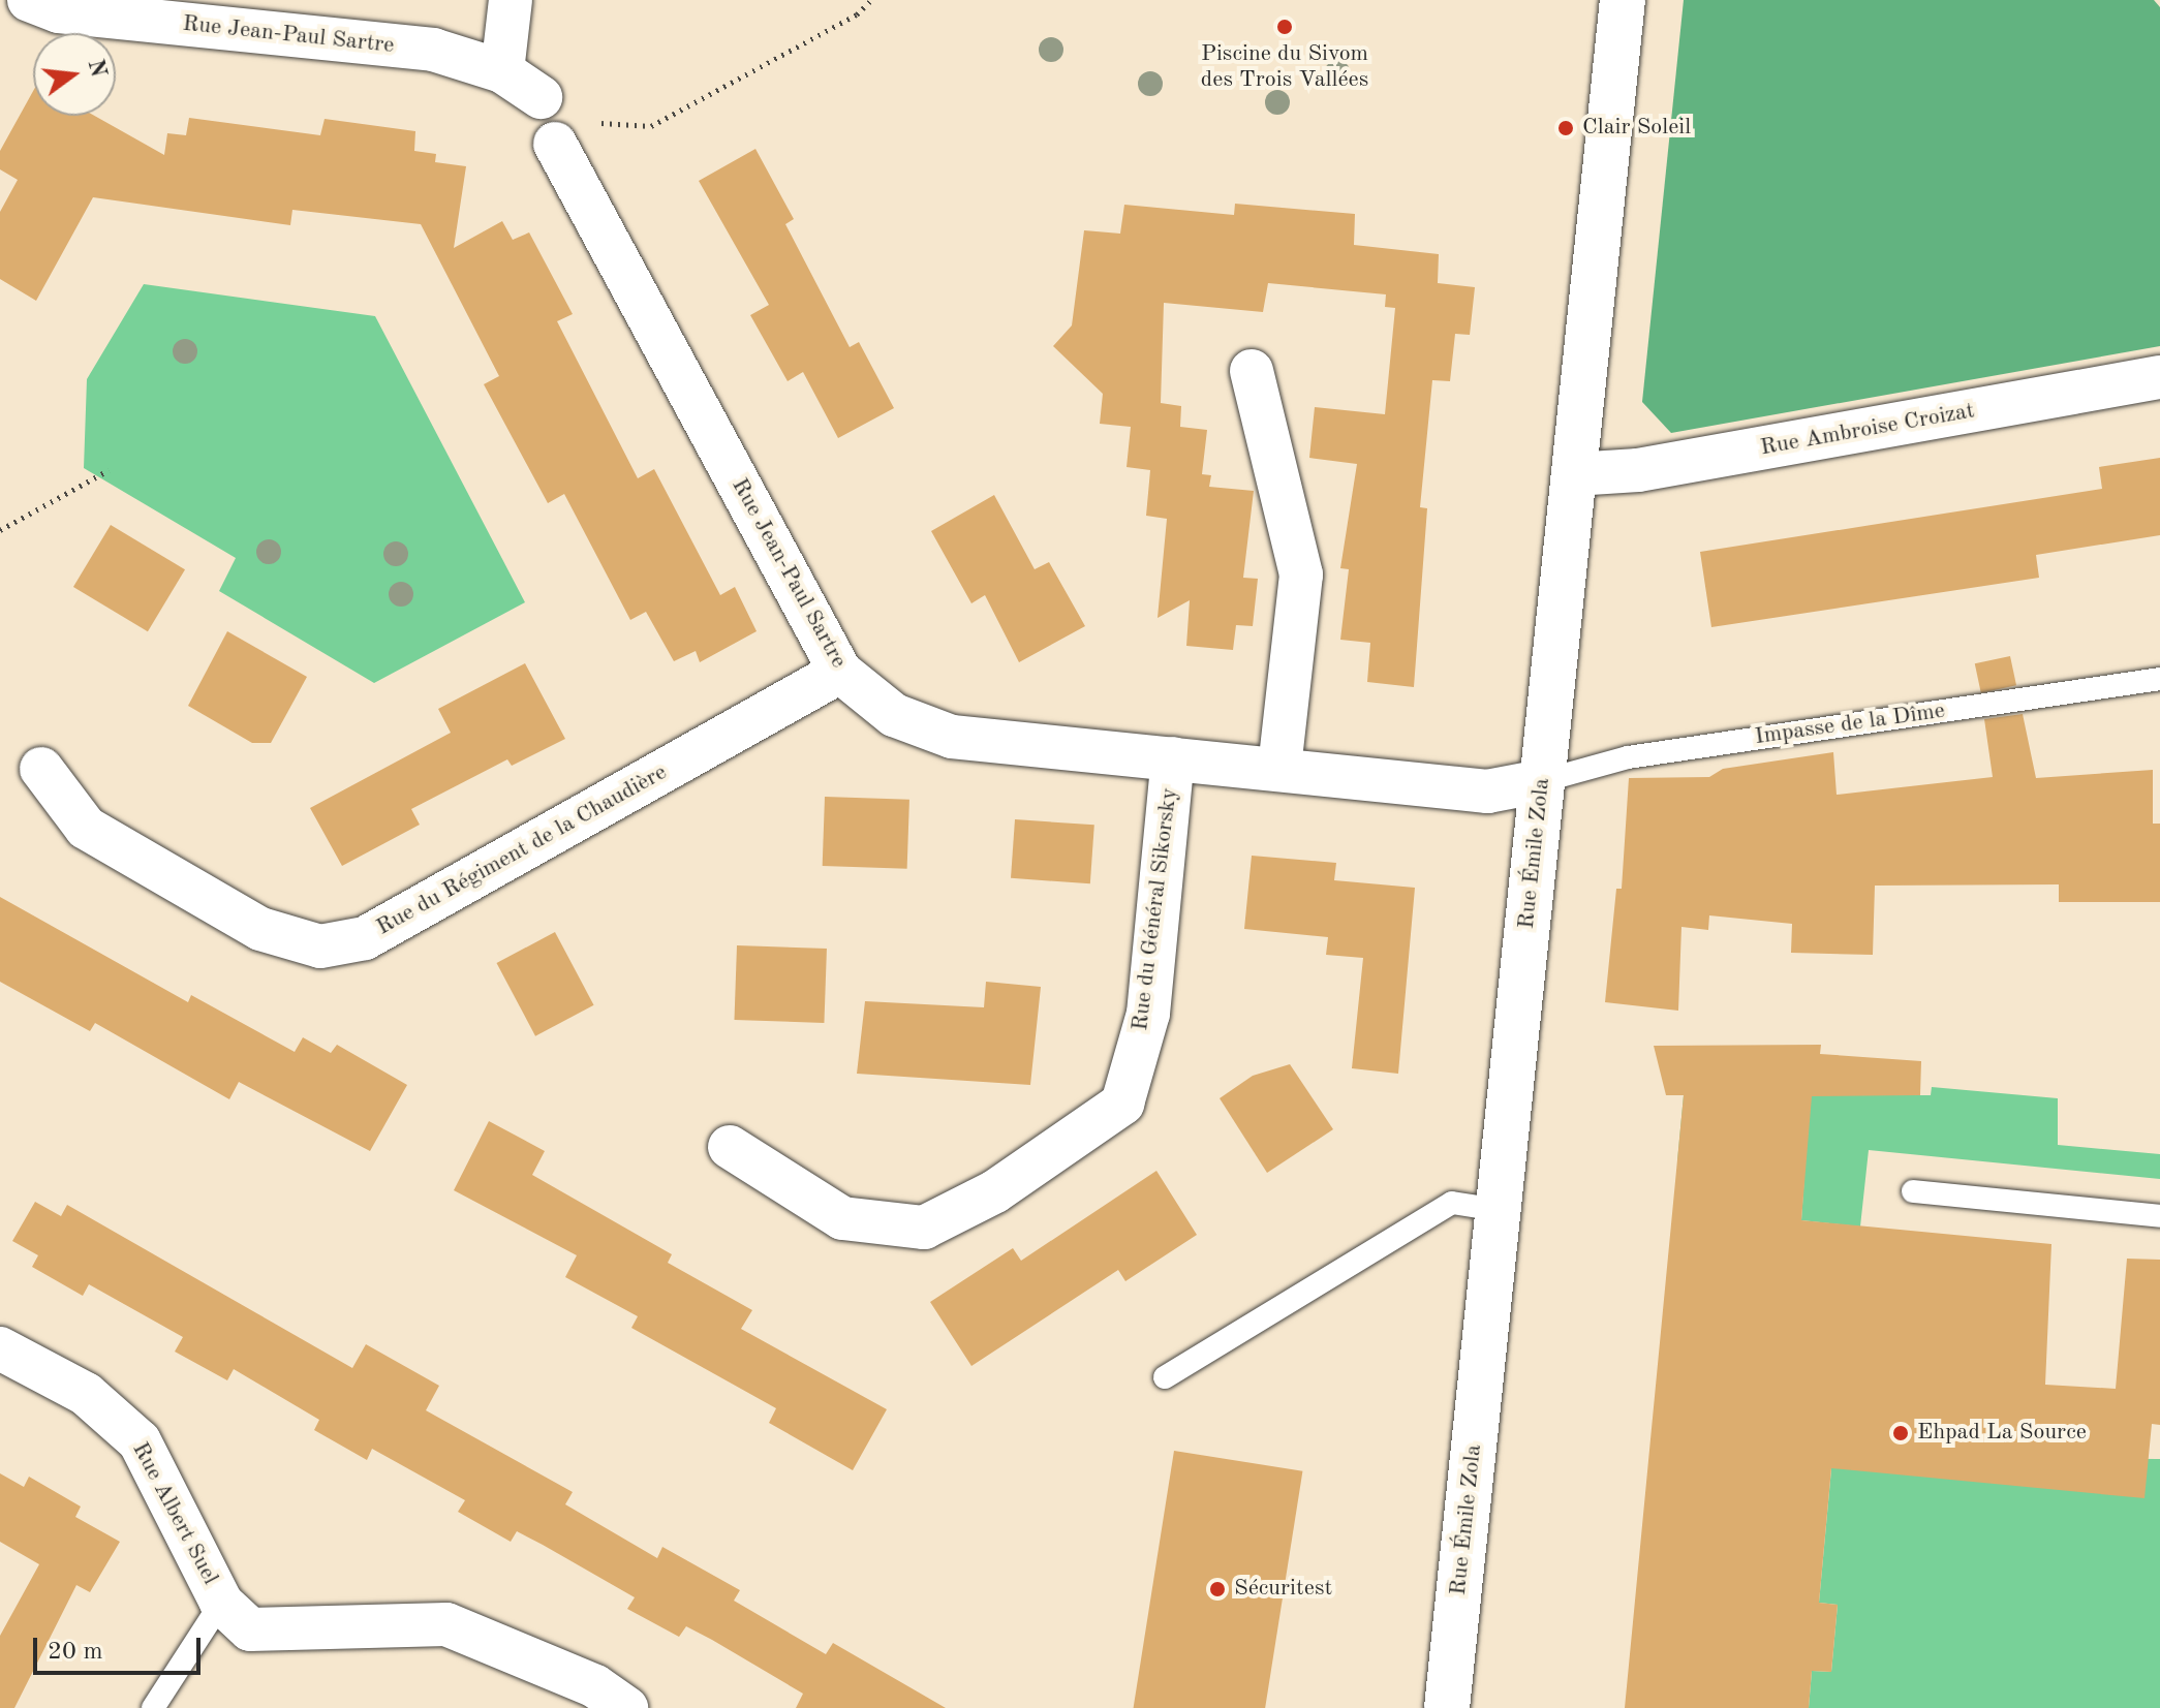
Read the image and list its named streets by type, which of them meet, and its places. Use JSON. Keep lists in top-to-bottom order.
{
  "streets": {
    "main road": ["Rue Émile Zola"],
    "street": [
      "Rue Jean-Paul Sartre",
      "Rue Ambroise Croizat",
      "Rue du Régiment de la Chaudière",
      "Rue du Général Sikorsky",
      "Rue Albert Suel"
    ],
    "lane": ["Impasse de la Dîme"]
  },
  "crossings": [
    ["Rue Jean-Paul Sartre", "Impasse de la Dîme"],
    ["Rue Jean-Paul Sartre", "Rue du Régiment de la Chaudière"],
    ["Rue Jean-Paul Sartre", "Rue Émile Zola"],
    ["Rue Jean-Paul Sartre", "Rue du Général Sikorsky"],
    ["Rue Ambroise Croizat", "Rue Émile Zola"],
    ["Impasse de la Dîme", "Rue Émile Zola"]
  ],
  "places": [
    "Piscine du Sivom des Trois Vallées",
    "Clair Soleil",
    "Ehpad La Source",
    "Sécuritest"
  ],
  "scale_bar": "20 m",
  "north": "right"
}
